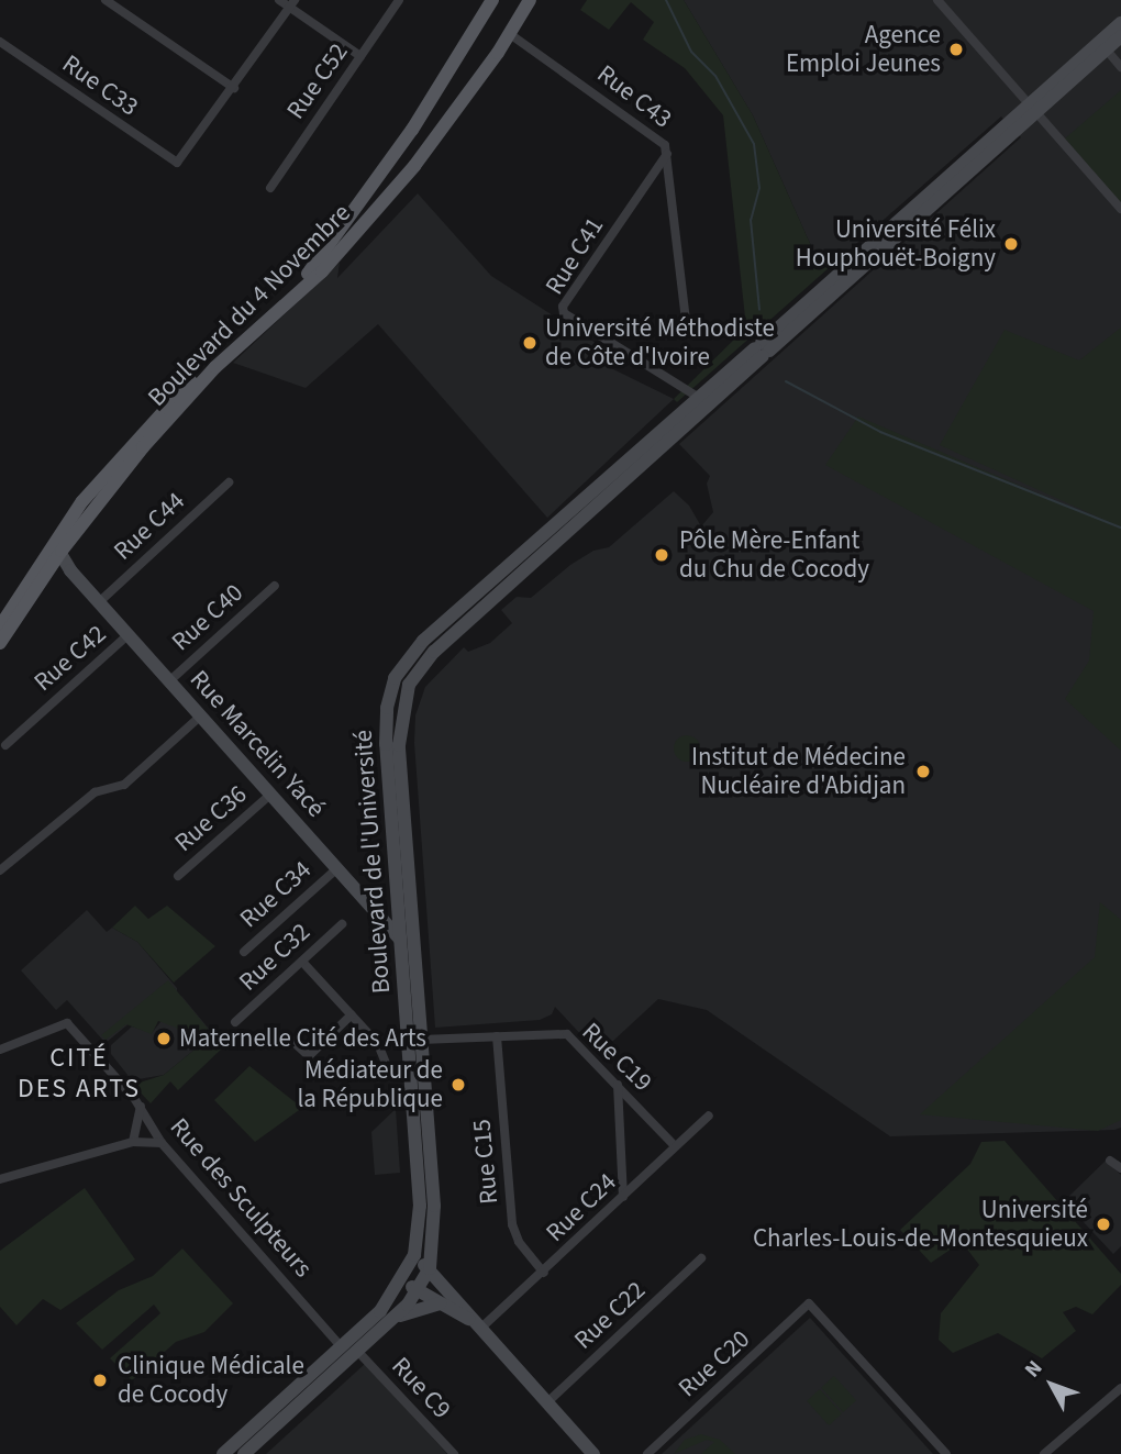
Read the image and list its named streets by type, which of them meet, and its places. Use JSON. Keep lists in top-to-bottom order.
{
  "streets": {
    "main road": ["Boulevard du 4 Novembre"],
    "street": [
      "Rue C52",
      "Rue C33",
      "Rue C43",
      "Rue C41",
      "Rue C44",
      "Rue C40",
      "Rue C42",
      "Rue Marcelin Yacé",
      "Rue C36",
      "Boulevard de l'Université",
      "Rue C34",
      "Rue C32",
      "Rue C19",
      "Rue C15",
      "Rue des Sculpteurs",
      "Rue C24",
      "Rue C22",
      "Rue C20",
      "Rue C9"
    ]
  },
  "crossings": [
    ["Rue C43", "Rue C41"],
    ["Rue C43", "Boulevard du 4 Novembre"],
    ["Rue C41", "Boulevard de l'Université"],
    ["Boulevard du 4 Novembre", "Rue Marcelin Yacé"],
    ["Rue C44", "Rue Marcelin Yacé"],
    ["Rue C40", "Rue Marcelin Yacé"],
    ["Rue C42", "Rue Marcelin Yacé"],
    ["Rue Marcelin Yacé", "Rue C36"],
    ["Rue Marcelin Yacé", "Boulevard de l'Université"],
    ["Rue Marcelin Yacé", "Rue C34"],
    ["Boulevard de l'Université", "Rue C19"],
    ["Boulevard de l'Université", "Rue des Sculpteurs"],
    ["Boulevard de l'Université", "Rue C9"],
    ["Rue C19", "Rue C15"],
    ["Rue C19", "Rue C24"],
    ["Rue C15", "Rue C24"]
  ],
  "districts": ["CITÉ DES ARTS"],
  "places": [
    "Agence Emploi Jeunes",
    "Université Félix Houphouët-Boigny",
    "Université Méthodiste de Côte d'Ivoire",
    "Pôle Mère-Enfant du Chu de Cocody",
    "Institut de Médecine Nucléaire d'Abidjan",
    "Maternelle Cité des Arts",
    "Médiateur de la République",
    "Université Charles-Louis-de-Montesquieux",
    "Clinique Médicale de Cocody"
  ],
  "north": "top left"
}
